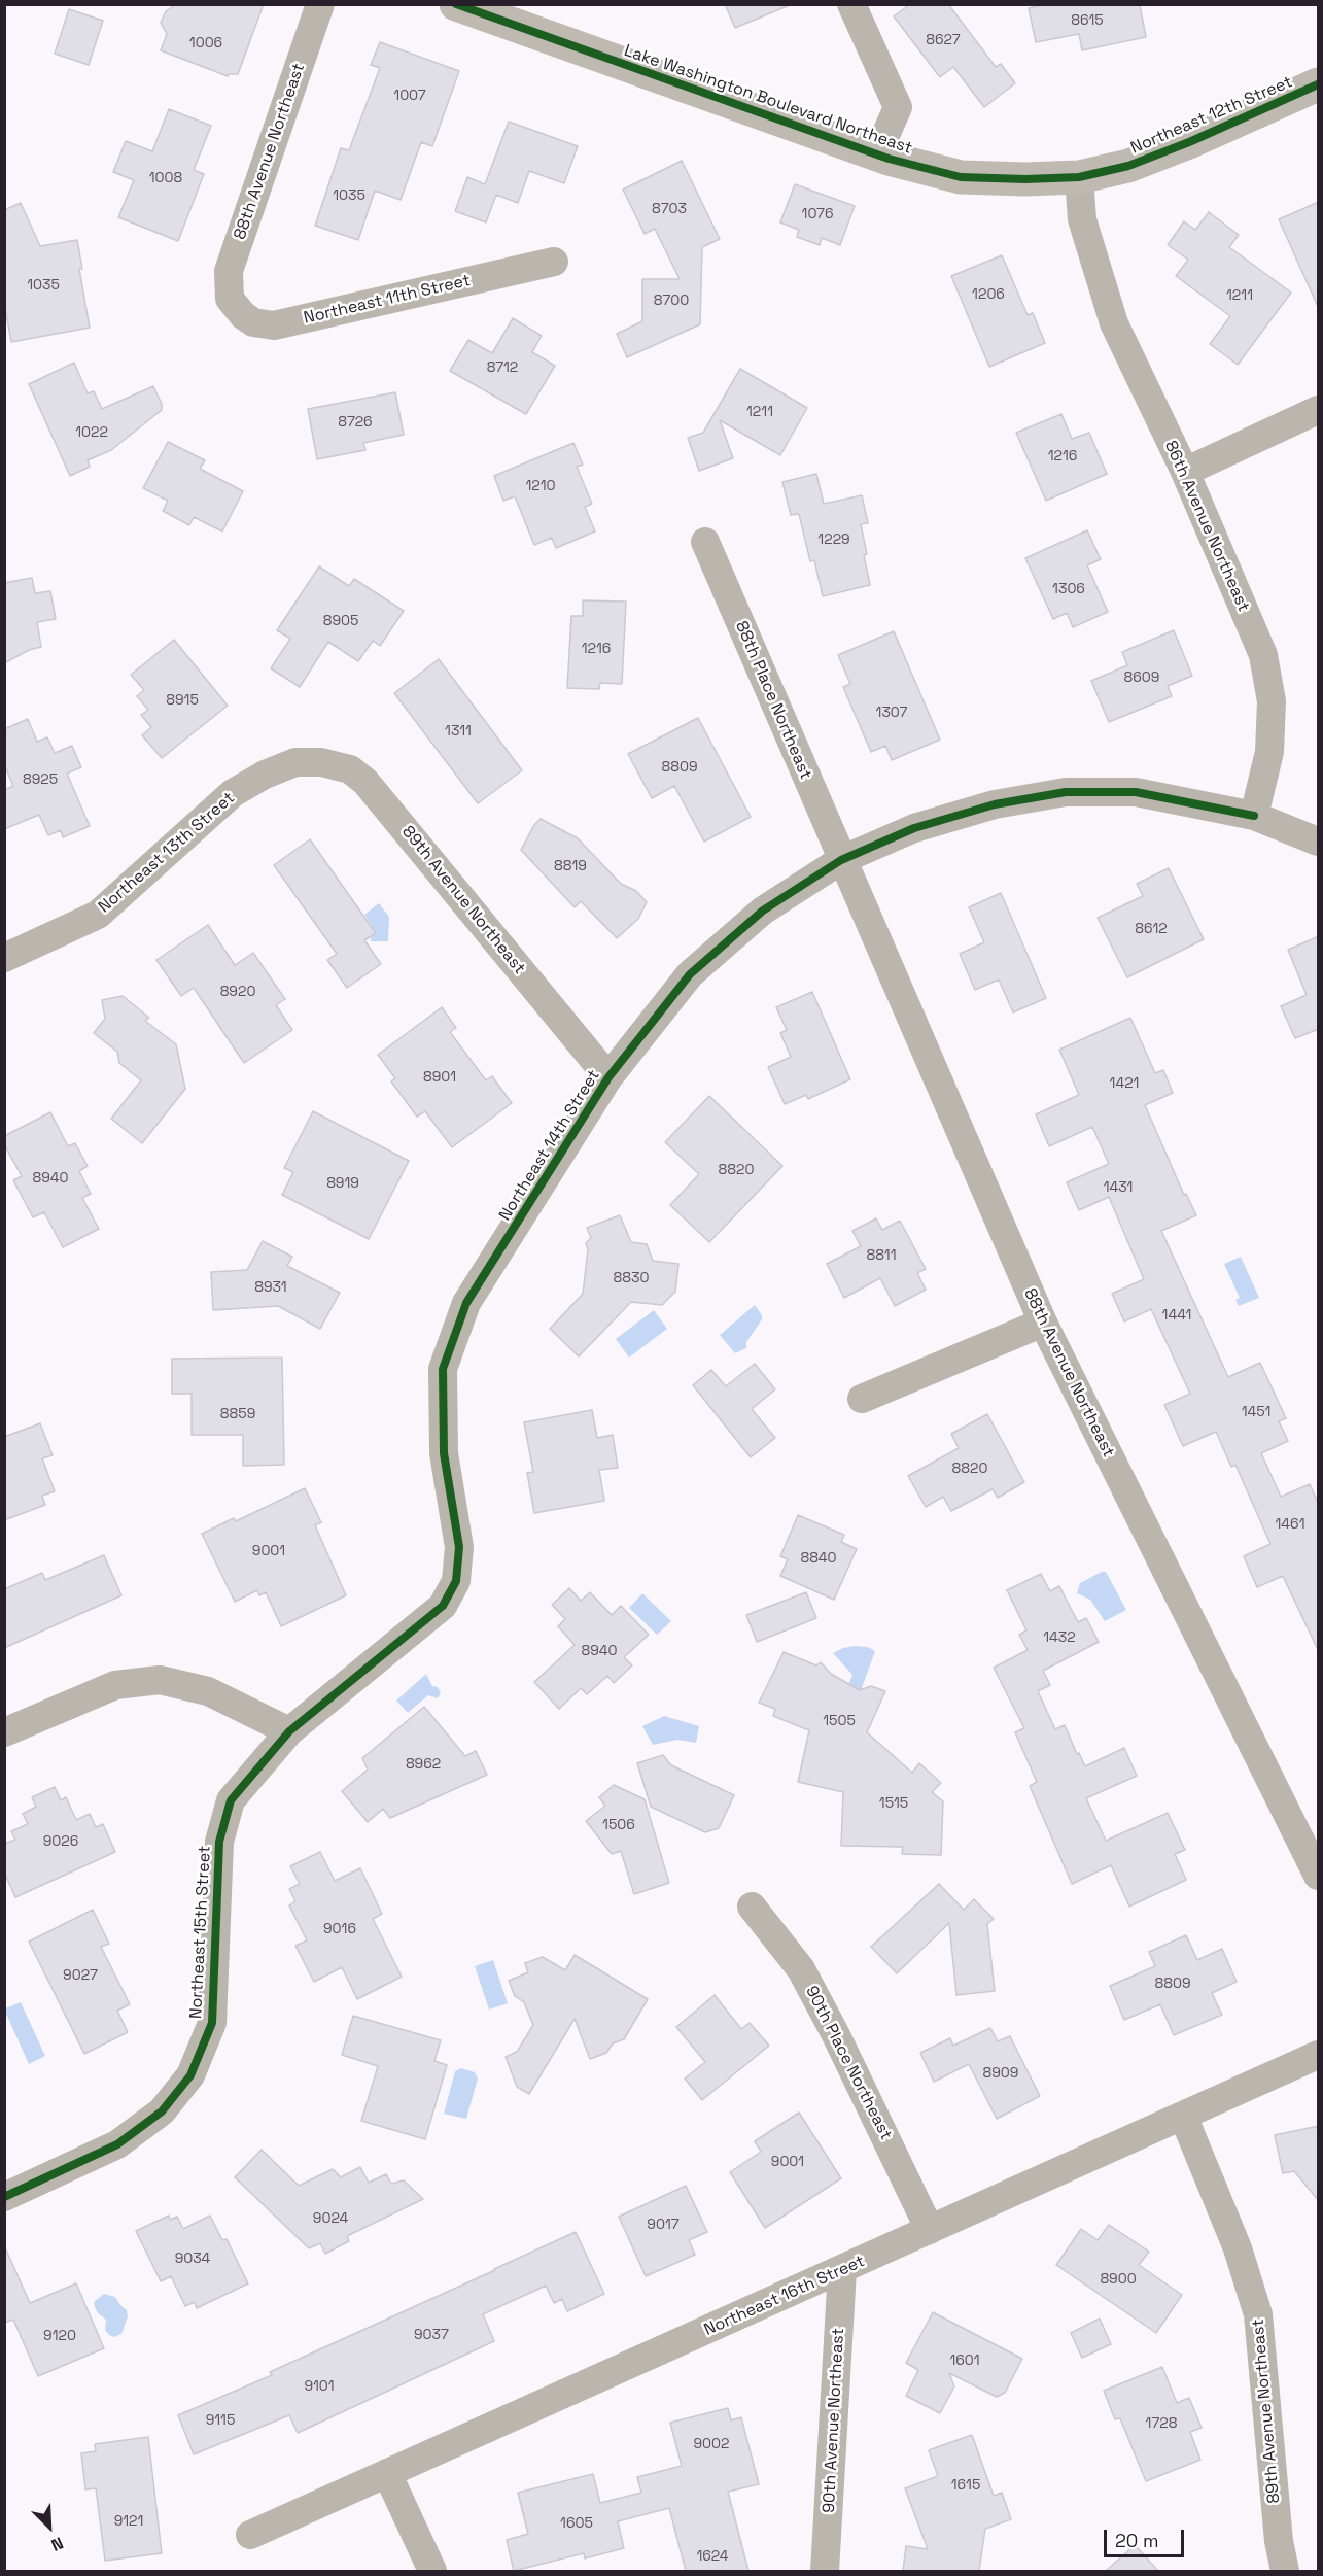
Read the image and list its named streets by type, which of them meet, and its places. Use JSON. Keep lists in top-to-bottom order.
{
  "streets": {
    "main road": ["Lake Washington Boulevard Northeast", "Northeast 12th Street"],
    "street": [
      "88th Avenue Northeast",
      "Northeast 11th Street",
      "86th Avenue Northeast",
      "88th Place Northeast",
      "Northeast 13th Street",
      "89th Avenue Northeast",
      "Northeast 14th Street",
      "Northeast 15th Street",
      "90th Place Northeast",
      "Northeast 16th Street",
      "90th Avenue Northeast"
    ]
  },
  "crossings": [
    ["Lake Washington Boulevard Northeast", "Northeast 12th Street"],
    ["Lake Washington Boulevard Northeast", "86th Avenue Northeast"],
    ["Northeast 12th Street", "86th Avenue Northeast"],
    ["88th Avenue Northeast", "Northeast 11th Street"],
    ["88th Avenue Northeast", "88th Place Northeast"],
    ["88th Avenue Northeast", "Northeast 14th Street"],
    ["86th Avenue Northeast", "Northeast 14th Street"],
    ["88th Place Northeast", "Northeast 14th Street"],
    ["Northeast 13th Street", "89th Avenue Northeast"],
    ["89th Avenue Northeast", "Northeast 14th Street"],
    ["89th Avenue Northeast", "Northeast 16th Street"],
    ["Northeast 14th Street", "Northeast 15th Street"],
    ["90th Place Northeast", "Northeast 16th Street"],
    ["Northeast 16th Street", "90th Avenue Northeast"]
  ],
  "house_numbers": [
    "8615",
    "8627",
    "1006",
    "1007",
    "1008",
    "1035",
    "8703",
    "1076",
    "1035",
    "1206",
    "1211",
    "8700",
    "8712",
    "1211",
    "8726",
    "1022",
    "1216",
    "1210",
    "1229",
    "1306",
    "8905",
    "1216",
    "8609",
    "8915",
    "1307",
    "1311",
    "8809",
    "8925",
    "8819",
    "8612",
    "8920",
    "8901",
    "1421",
    "8820",
    "8940",
    "8919",
    "1431",
    "8811",
    "8830",
    "8931",
    "1441",
    "1451",
    "8859",
    "8820",
    "1461",
    "9001",
    "8840",
    "1432",
    "8940",
    "1505",
    "8962",
    "1515",
    "1506",
    "9026",
    "9016",
    "9027",
    "8809",
    "8909",
    "9001",
    "9024",
    "9017",
    "9034",
    "8900",
    "9037",
    "9120",
    "1601",
    "9101",
    "9115",
    "1728",
    "9002",
    "1615",
    "9121",
    "1605",
    "1624"
  ],
  "scale_bar": "20 m",
  "north": "bottom right"
}
